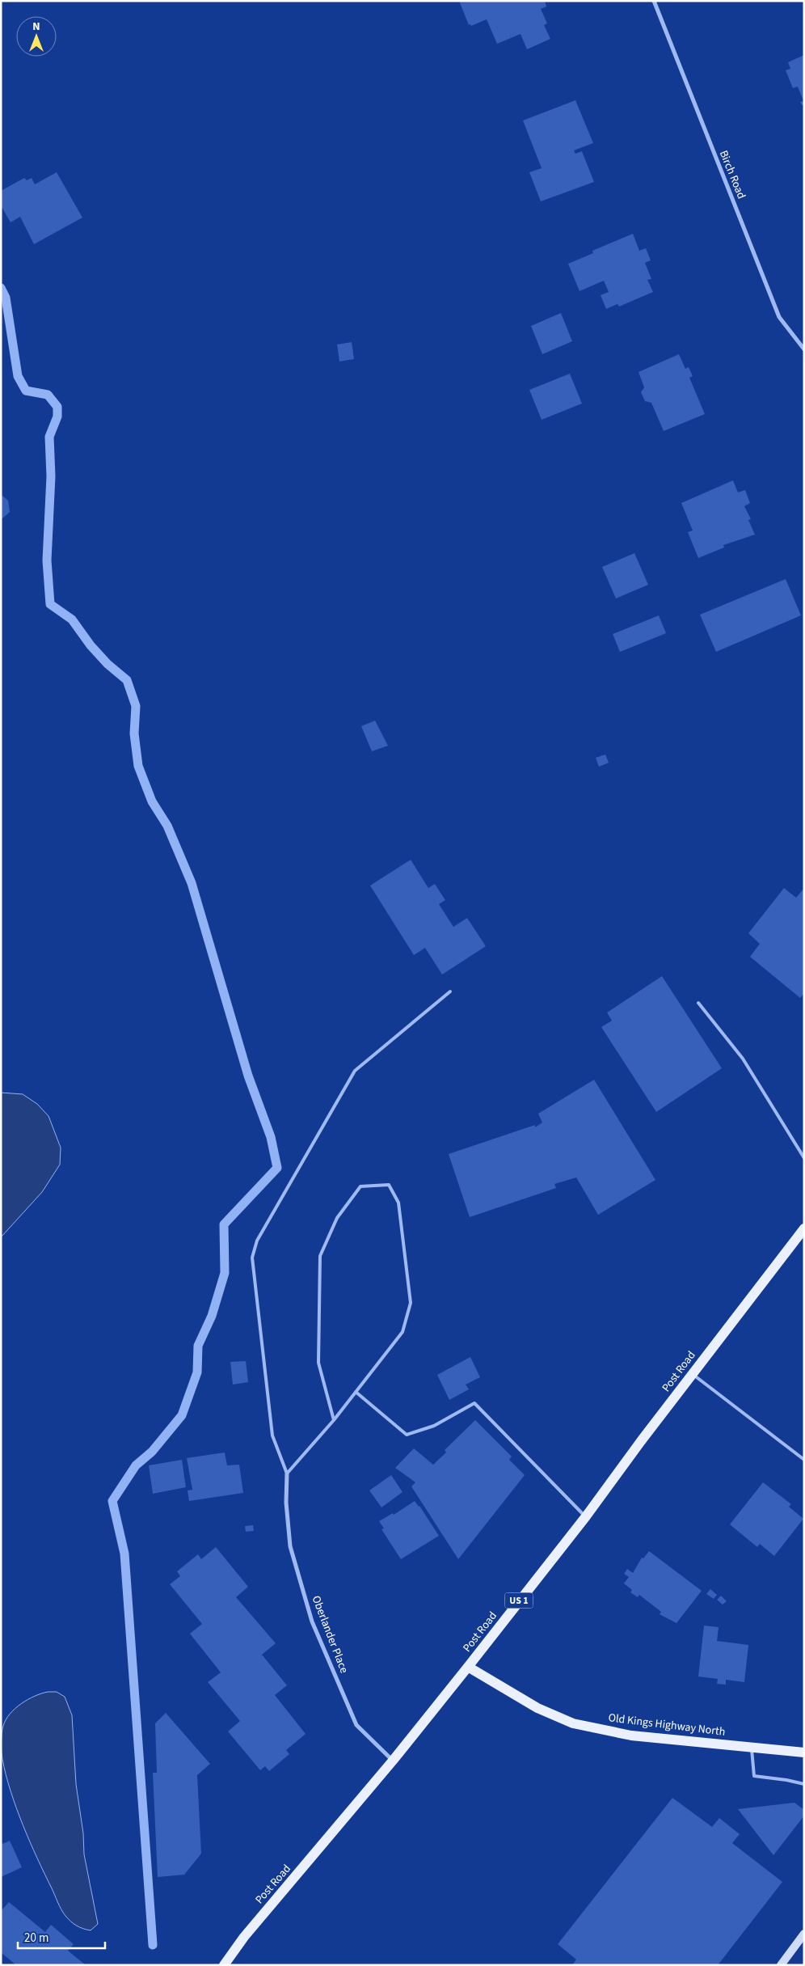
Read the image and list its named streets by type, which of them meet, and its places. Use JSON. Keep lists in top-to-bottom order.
{
  "streets": {
    "main road": ["Post Road", "US 1", "Old Kings Highway North"],
    "street": ["Birch Road", "Oberlander Place"]
  },
  "crossings": [
    ["Post Road", "Oberlander Place"],
    ["Post Road", "Old Kings Highway North"]
  ],
  "scale_bar": "20 m",
  "north": "top"
}
